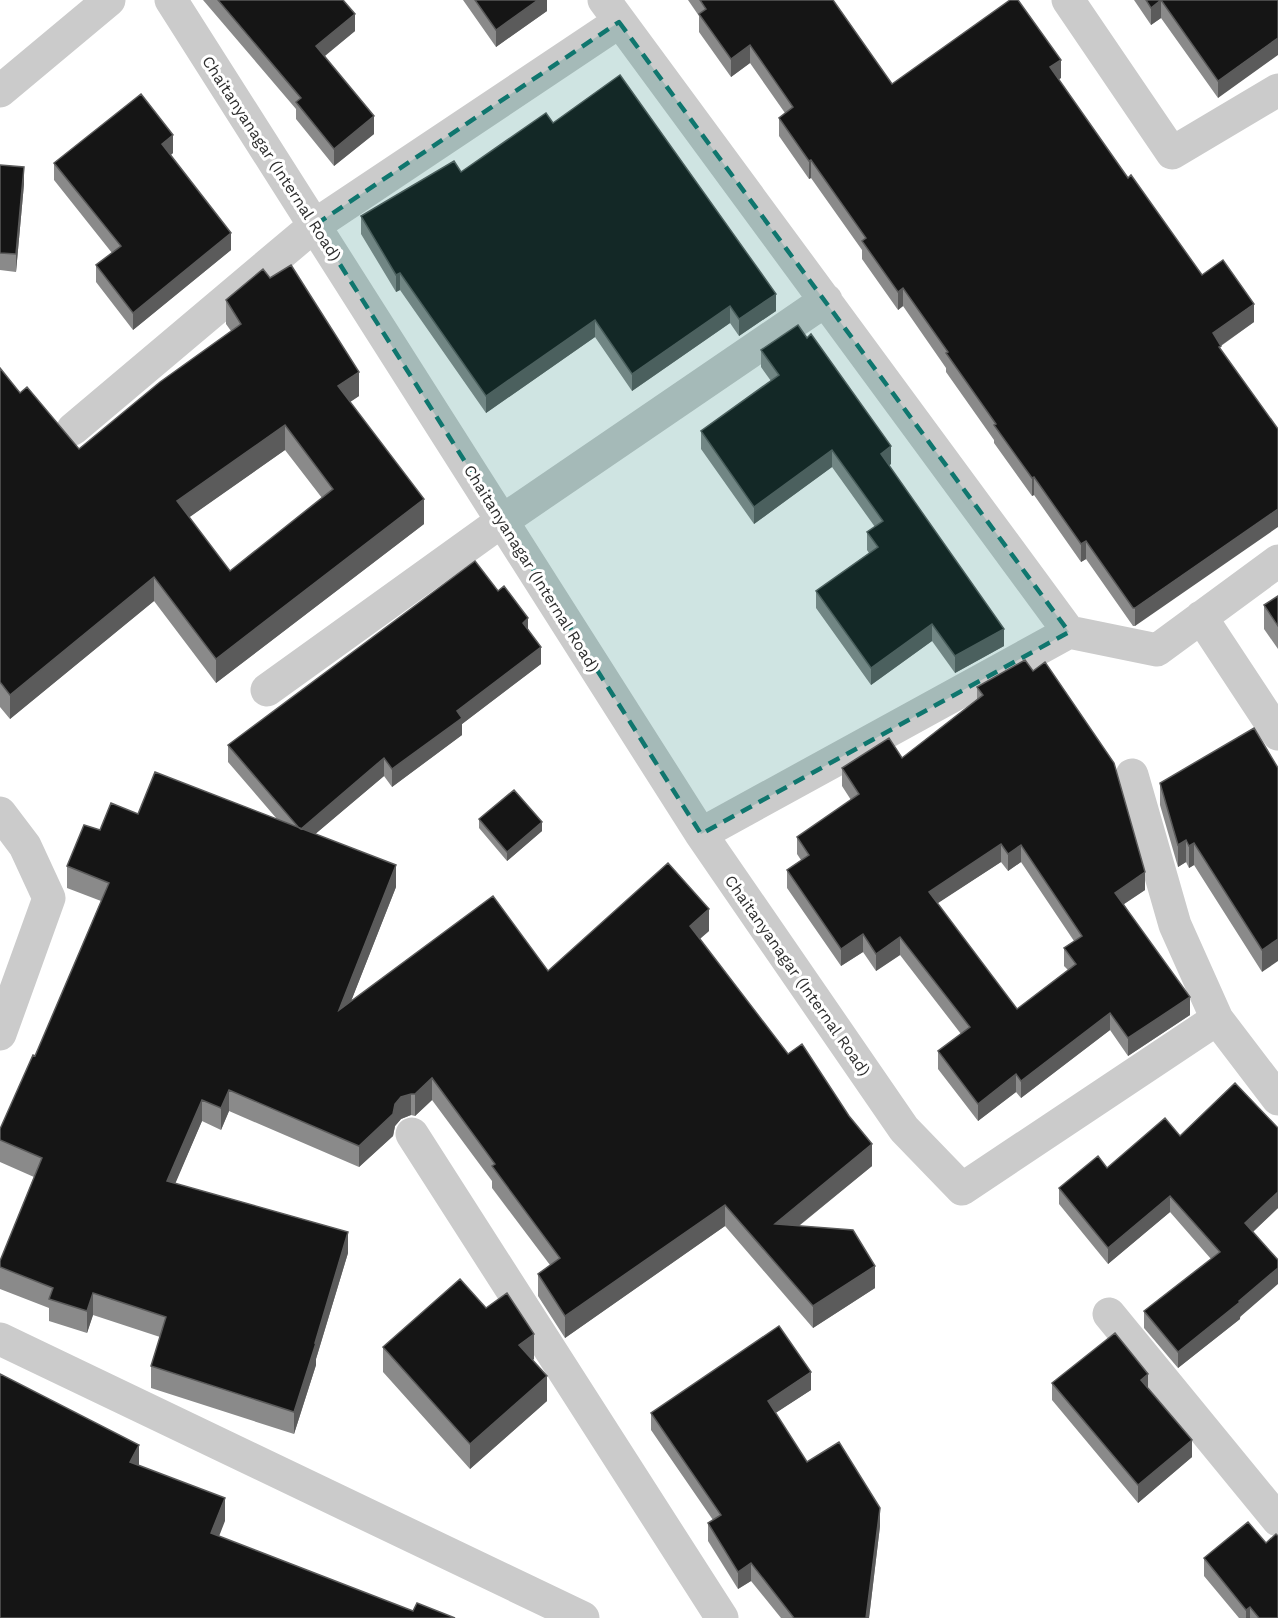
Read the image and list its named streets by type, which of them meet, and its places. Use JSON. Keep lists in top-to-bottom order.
{
  "streets": {
    "street": ["Chaitanyanagar (Internal Road)"]
  }
}
